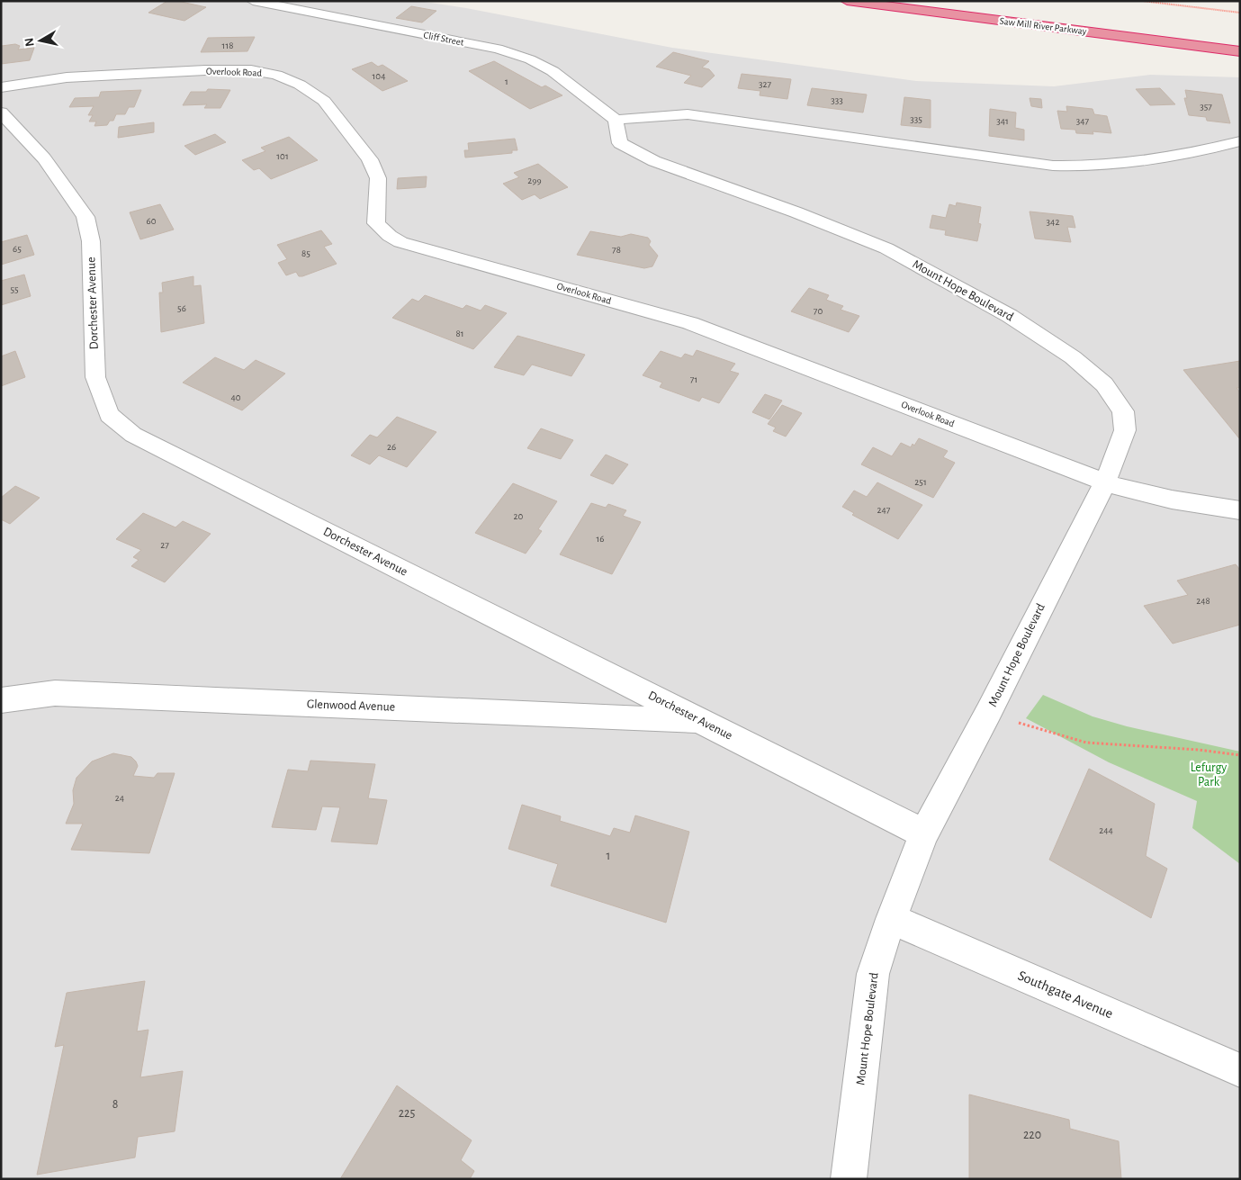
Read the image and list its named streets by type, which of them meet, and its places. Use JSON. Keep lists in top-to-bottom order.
{
  "streets": {
    "highway": ["Saw Mill River Parkway"],
    "street": [
      "Cliff Street",
      "Overlook Road",
      "Mount Hope Boulevard",
      "Dorchester Avenue",
      "Glenwood Avenue",
      "Southgate Avenue"
    ]
  },
  "crossings": [
    ["Cliff Street", "Mount Hope Boulevard"],
    ["Overlook Road", "Mount Hope Boulevard"],
    ["Mount Hope Boulevard", "Dorchester Avenue"],
    ["Mount Hope Boulevard", "Southgate Avenue"],
    ["Dorchester Avenue", "Glenwood Avenue"]
  ],
  "parks": ["Lefurgy Park"],
  "house_numbers": [
    "118",
    "104",
    "1",
    "327",
    "333",
    "357",
    "335",
    "341",
    "347",
    "101",
    "299",
    "60",
    "342",
    "65",
    "78",
    "85",
    "55",
    "56",
    "70",
    "81",
    "71",
    "40",
    "26",
    "251",
    "247",
    "20",
    "16",
    "27",
    "248",
    "24",
    "244",
    "1",
    "8",
    "225",
    "220"
  ],
  "north": "left"
}
